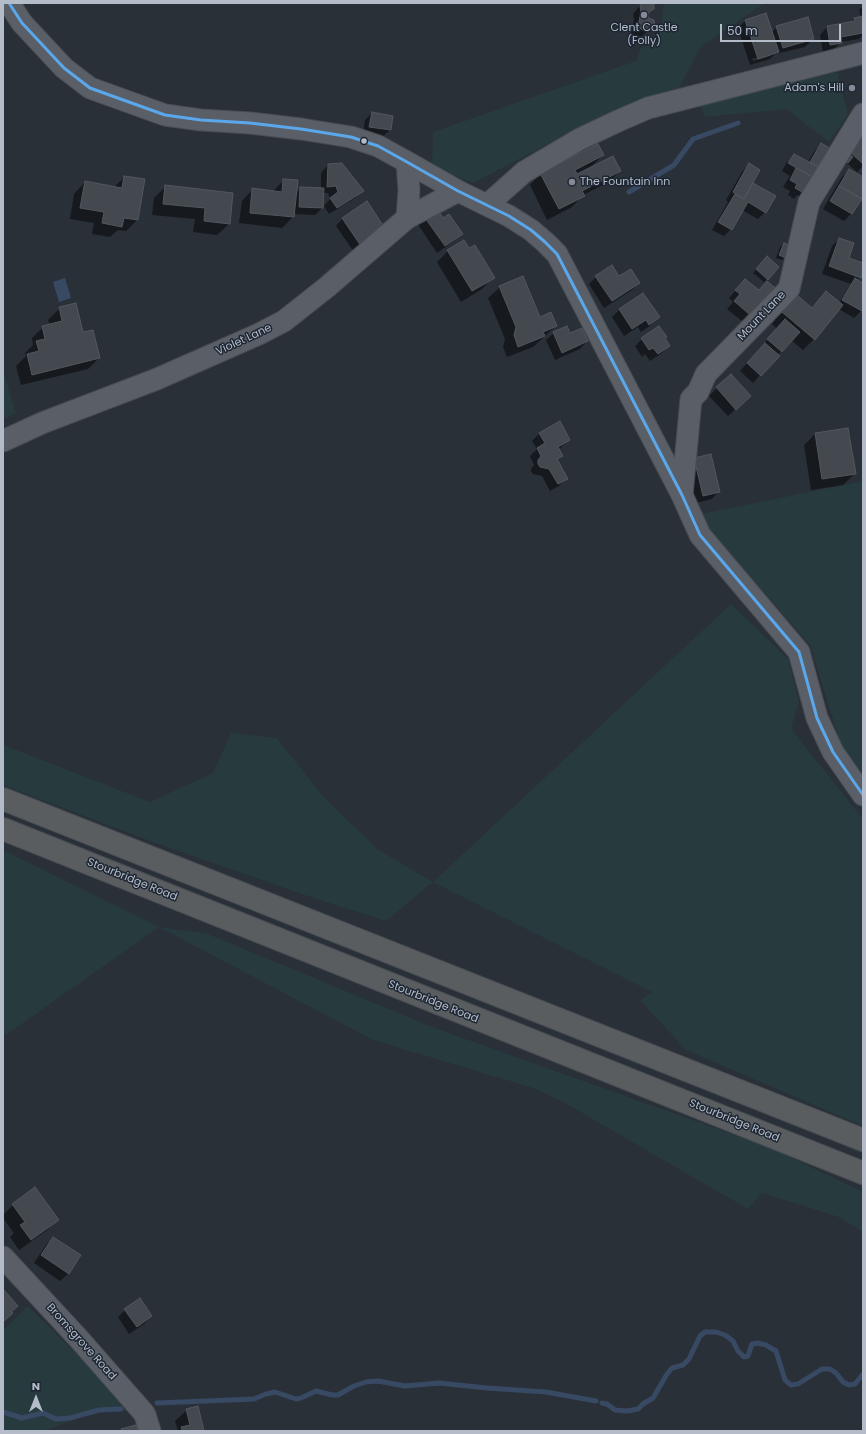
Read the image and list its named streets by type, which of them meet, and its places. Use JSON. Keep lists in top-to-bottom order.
{
  "streets": {
    "highway": ["Stourbridge Road"],
    "street": ["Mount Lane", "Violet Lane", "Bromsgrove Road"]
  },
  "places": ["Clent Castle (Folly)", "Adam's Hill", "The Fountain Inn"],
  "scale_bar": "50 m",
  "north": "top"
}
